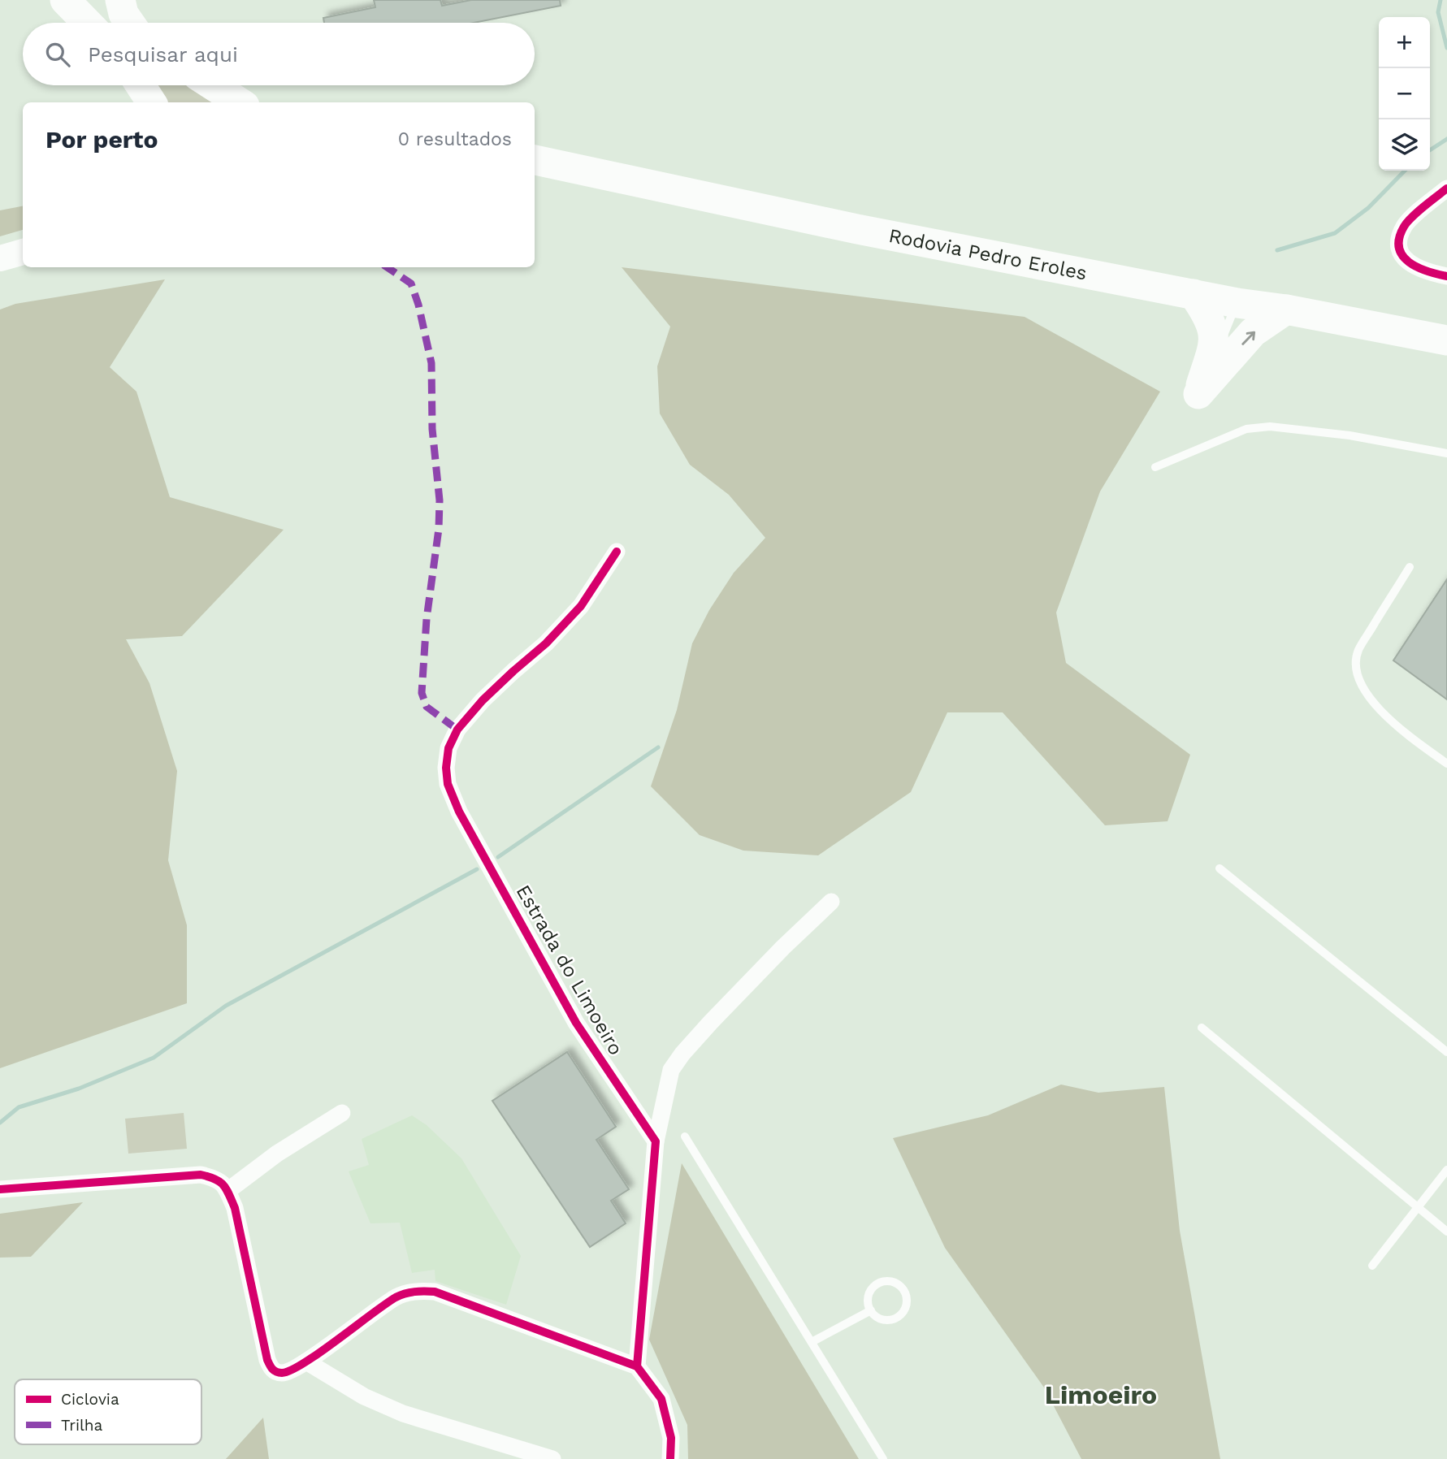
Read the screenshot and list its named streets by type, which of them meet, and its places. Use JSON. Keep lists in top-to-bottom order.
{
  "streets": {
    "highway": ["Rodovia Pedro Eroles"],
    "street": ["Estrada do Limoeiro"]
  },
  "districts": ["Limoeiro"],
  "legend": ["Ciclovia", "Trilha"],
  "page": {
    "map_buttons": ["+", "−"],
    "search": "Pesquisar aqui",
    "heading": ["Por perto", "0 resultados"]
  }
}
